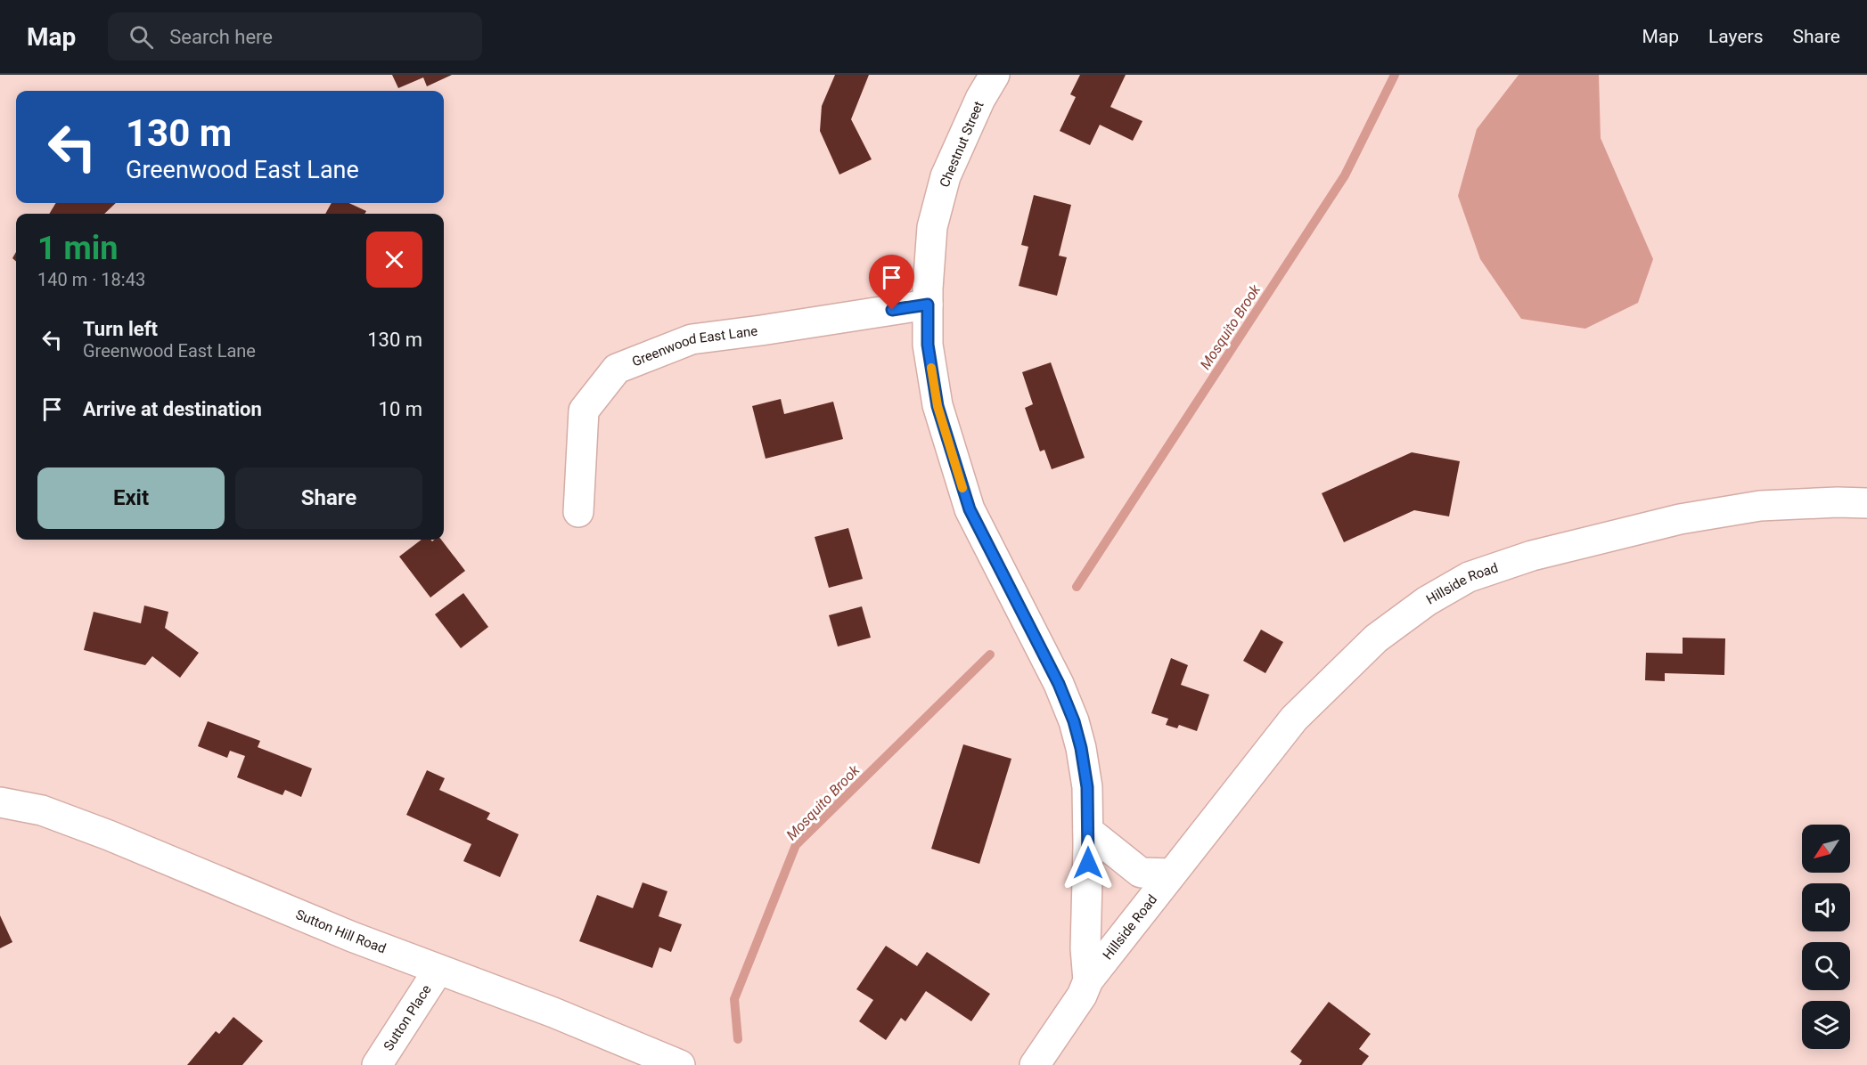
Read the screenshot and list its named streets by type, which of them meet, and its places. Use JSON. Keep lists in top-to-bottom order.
{
  "streets": {
    "street": [
      "Chestnut Street",
      "Greenwood East Lane",
      "Hillside Road",
      "Sutton Hill Road",
      "Sutton Place"
    ]
  },
  "crossings": [
    ["Chestnut Street", "Greenwood East Lane"],
    ["Chestnut Street", "Hillside Road"],
    ["Sutton Hill Road", "Sutton Place"]
  ],
  "water": ["Mosquito Brook"],
  "north": "bottom left",
  "page": {
    "header": "Map",
    "search": "Search here",
    "nav": ["Map", "Layers", "Share"],
    "turn": ["130 m", "Greenwood East Lane"],
    "heading": ["1 min", "140 m · 18:43"],
    "list": [
      {
        "name": "Turn left",
        "note": "Greenwood East Lane",
        "value": "130 m"
      },
      {
        "name": "Arrive at destination",
        "value": "10 m"
      }
    ],
    "buttons": ["Exit", "Share"]
  }
}
